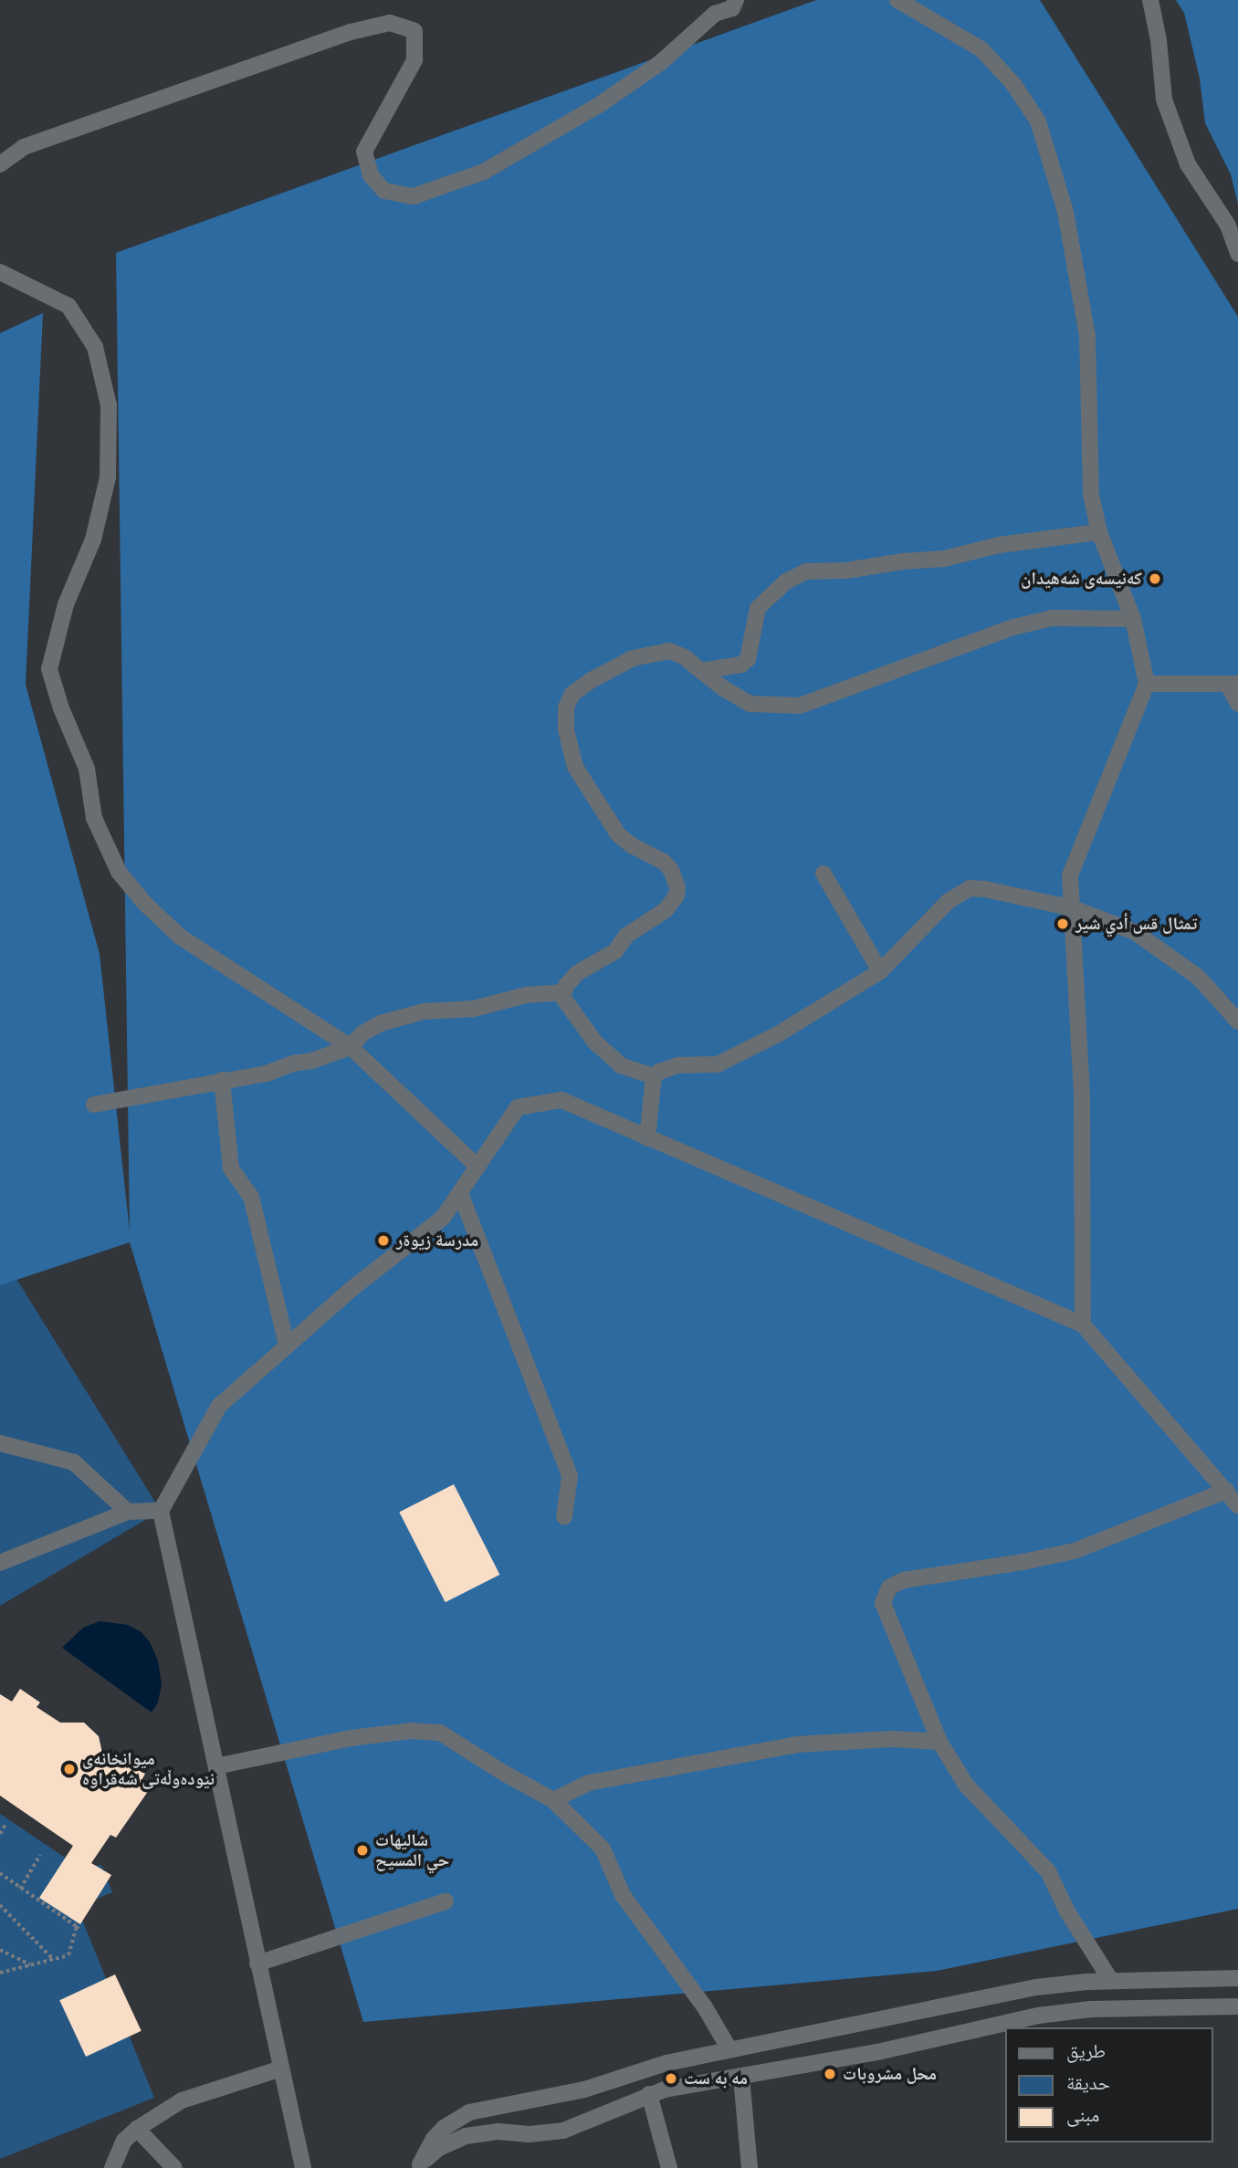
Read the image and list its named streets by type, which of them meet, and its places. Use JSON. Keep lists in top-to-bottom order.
{
  "places": [
    "کەنیسەی شەهیدان",
    "تمثال قس أدي شير",
    "مدرسة زيوةر",
    "میوانخانەی نێودەوڵەتی شەقراوە",
    "شاليهات حي المسيح",
    "محل مشروبات",
    "مه به ست"
  ],
  "legend": ["طريق", "حديقة", "مبنى"]
}
